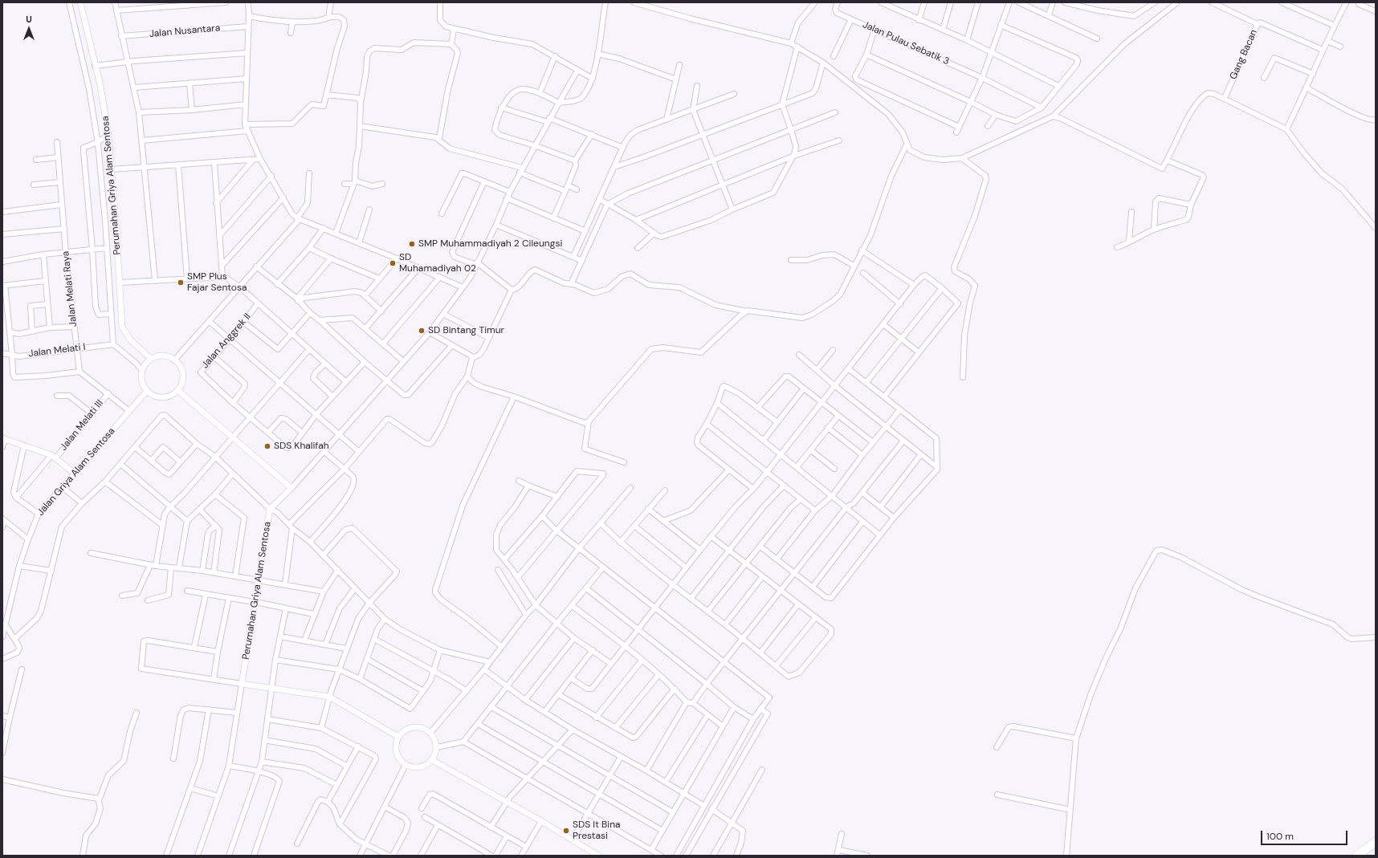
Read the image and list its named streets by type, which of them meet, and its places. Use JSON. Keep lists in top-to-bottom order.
{
  "streets": {
    "street": [
      "Jalan Nusantara",
      "Jalan Pulau Sebatik 3",
      "Gang Bacan",
      "Perumahan Griya Alam Sentosa",
      "Jalan Melati Raya",
      "Jalan Anggrek II",
      "Jalan Melati I",
      "Jalan Melati III",
      "Jalan Griya Alam Sentosa"
    ]
  },
  "crossings": [
    ["Perumahan Griya Alam Sentosa", "Jalan Griya Alam Sentosa"],
    ["Jalan Melati Raya", "Jalan Melati I"]
  ],
  "places": [
    "SMP Muhammadiyah 2 Cileungsi",
    "SD Muhamadiyah 02",
    "SMP Plus Fajar Sentosa",
    "SD Bintang Timur",
    "SDS Khalifah",
    "SDS It Bina Prestasi"
  ],
  "scale_bar": "100 m",
  "north": "top"
}
